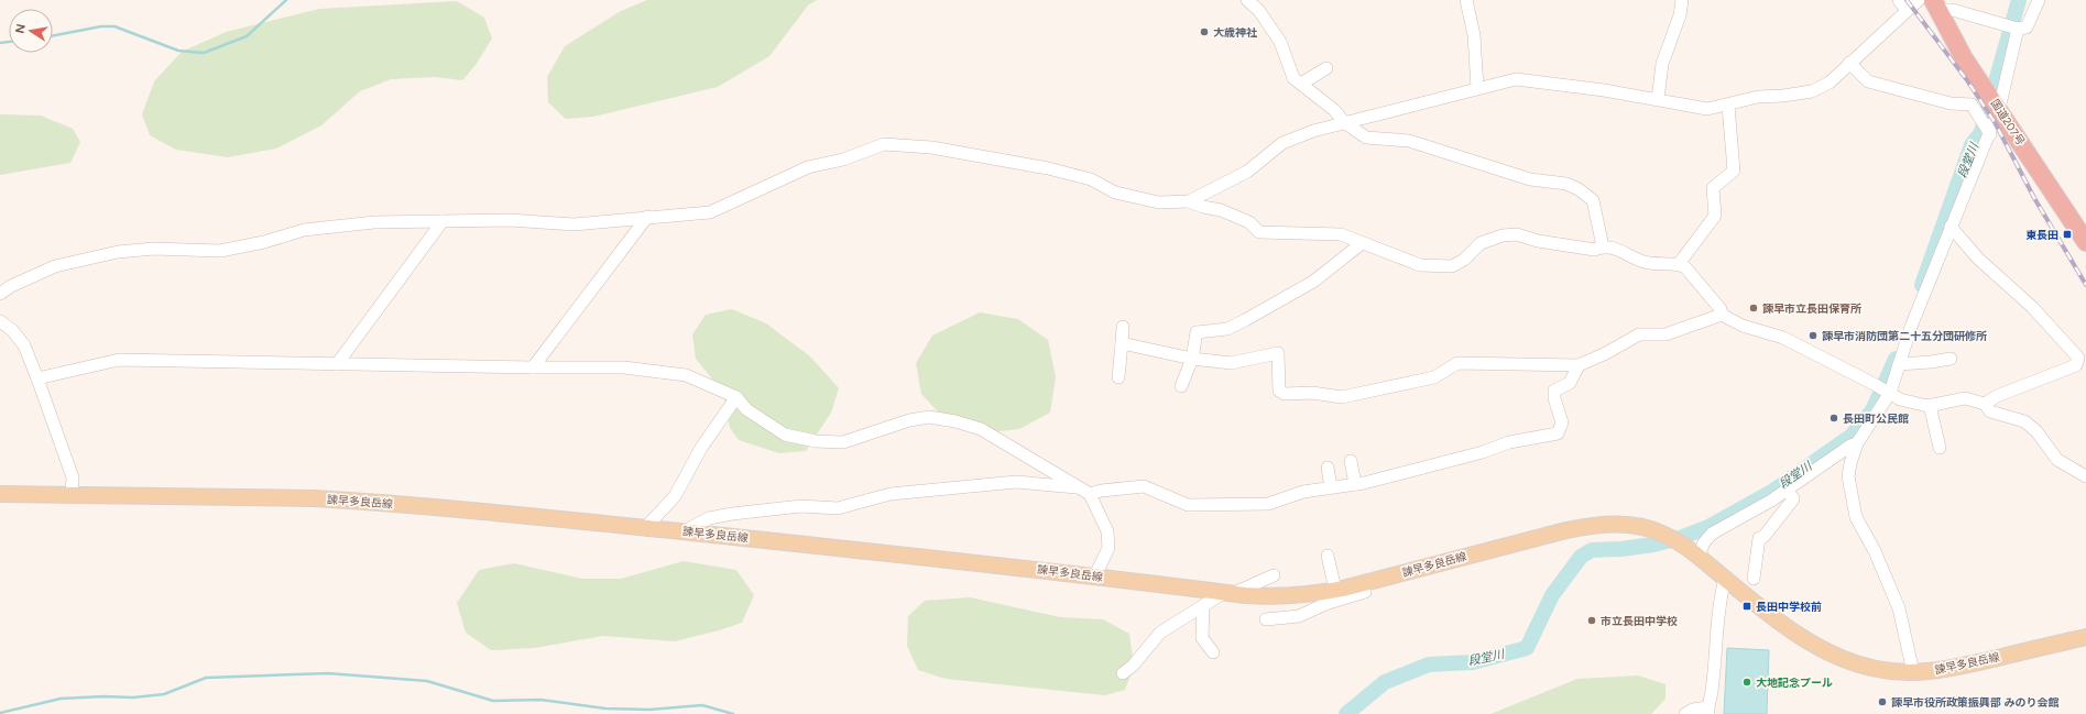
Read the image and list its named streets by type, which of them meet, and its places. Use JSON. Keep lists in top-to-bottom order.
{
  "streets": {
    "highway": ["国道207号"],
    "main road": ["諫早多良岳線"]
  },
  "water": ["段堂川"],
  "places": {
    "other": [
      "大歳神社",
      "諫早市立長田保育所",
      "諫早市消防団第二十五分団研修所",
      "長田町公民館",
      "市立長田中学校",
      "大地記念プール",
      "諫早市役所政策振興部 みのり会館"
    ],
    "transit": ["東長田", "長田中学校前"]
  },
  "north": "left"
}
